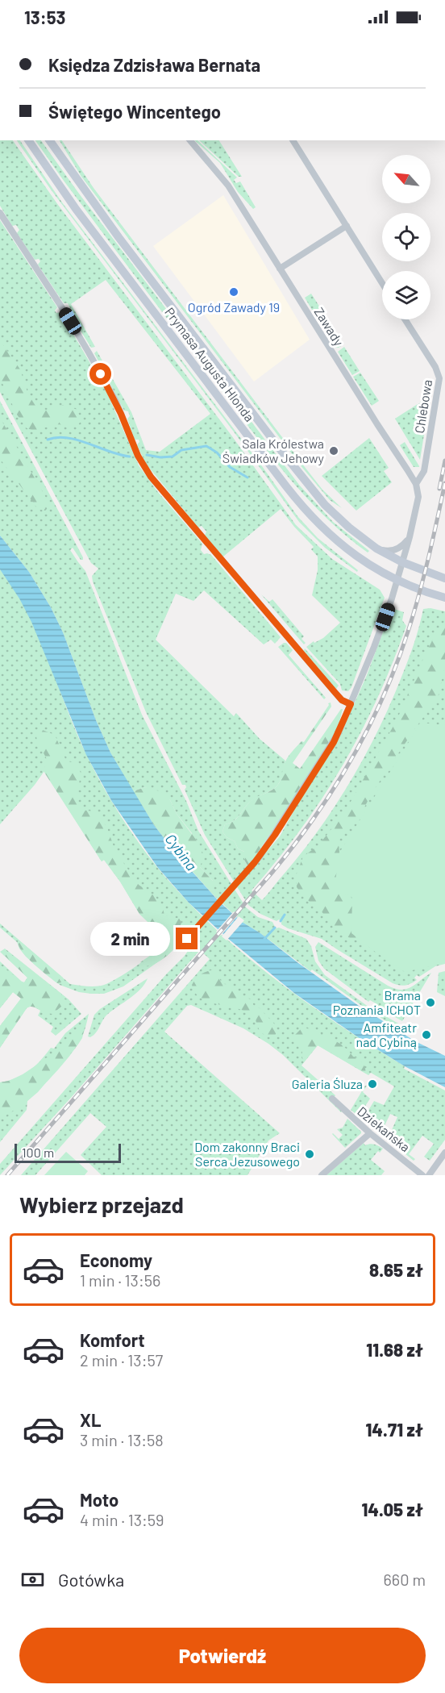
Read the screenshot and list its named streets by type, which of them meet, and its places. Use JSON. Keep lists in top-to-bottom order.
{
  "streets": {
    "main road": ["Prymasa Augusta Hlonda"],
    "street": ["Zawady", "Chlebowa", "Dziekańska"]
  },
  "crossings": [
    ["Zawady", "Chlebowa"]
  ],
  "water": ["Cybina"],
  "places": [
    "Ogród Zawady 19",
    "Sala Królestwa Świadków Jehowy",
    "Brama Poznania ICHOT",
    "Amfiteatr nad Cybiną",
    "Galeria Śluza",
    "Dom zakonny Braci Serca Jezusowego"
  ],
  "scale_bar": "100 m",
  "north": "top left",
  "page": {
    "status": "13:53",
    "banner": ["Księdza Zdzisława Bernata", "Świętego Wincentego"],
    "bubble": "2 min",
    "scale": "100 m",
    "heading": "Wybierz przejazd",
    "list": [
      {
        "name": "Economy",
        "note": "1 min · 13:56",
        "value": "8.65 zł"
      },
      {
        "name": "Komfort",
        "note": "2 min · 13:57",
        "value": "11.68 zł"
      },
      {
        "name": "XL",
        "note": "3 min · 13:58",
        "value": "14.71 zł"
      },
      {
        "name": "Moto",
        "note": "4 min · 13:59",
        "value": "14.05 zł"
      }
    ],
    "pay": ["Gotówka", "660 m"],
    "buttons": "Potwierdź"
  }
}
